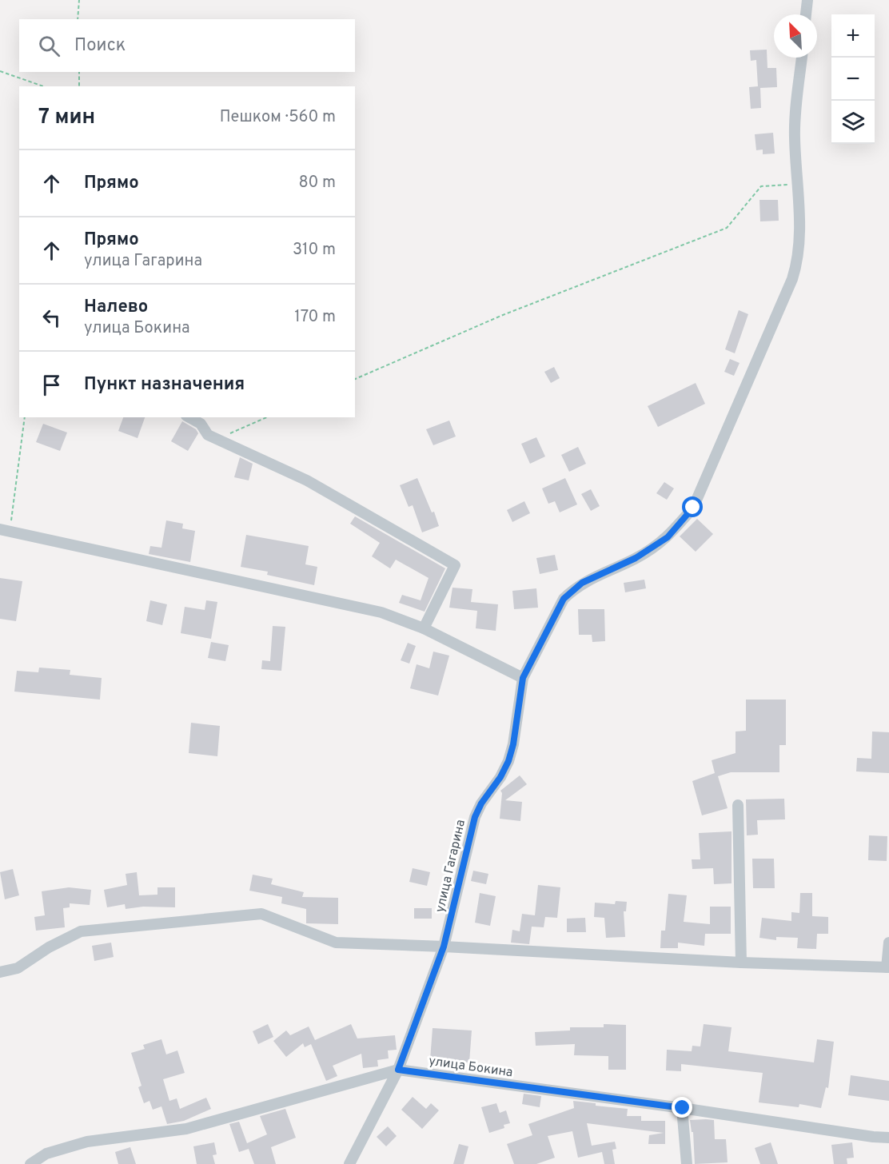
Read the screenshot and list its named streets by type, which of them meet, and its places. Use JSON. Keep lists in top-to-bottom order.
{
  "streets": {
    "street": ["улица Гагарина", "улица Бокина"]
  },
  "crossings": [
    ["улица Гагарина", "улица Бокина"]
  ],
  "north": "top left",
  "page": {
    "map_buttons": ["+", "−"],
    "search": "Поиск",
    "heading": ["7 мин", "Пешком · 560 m"],
    "list": [
      ["Прямо", "80 m"],
      ["Прямо", "улица Гагарина", "310 m"],
      ["Налево", "улица Бокина", "170 m"],
      "Пункт назначения"
    ]
  }
}
